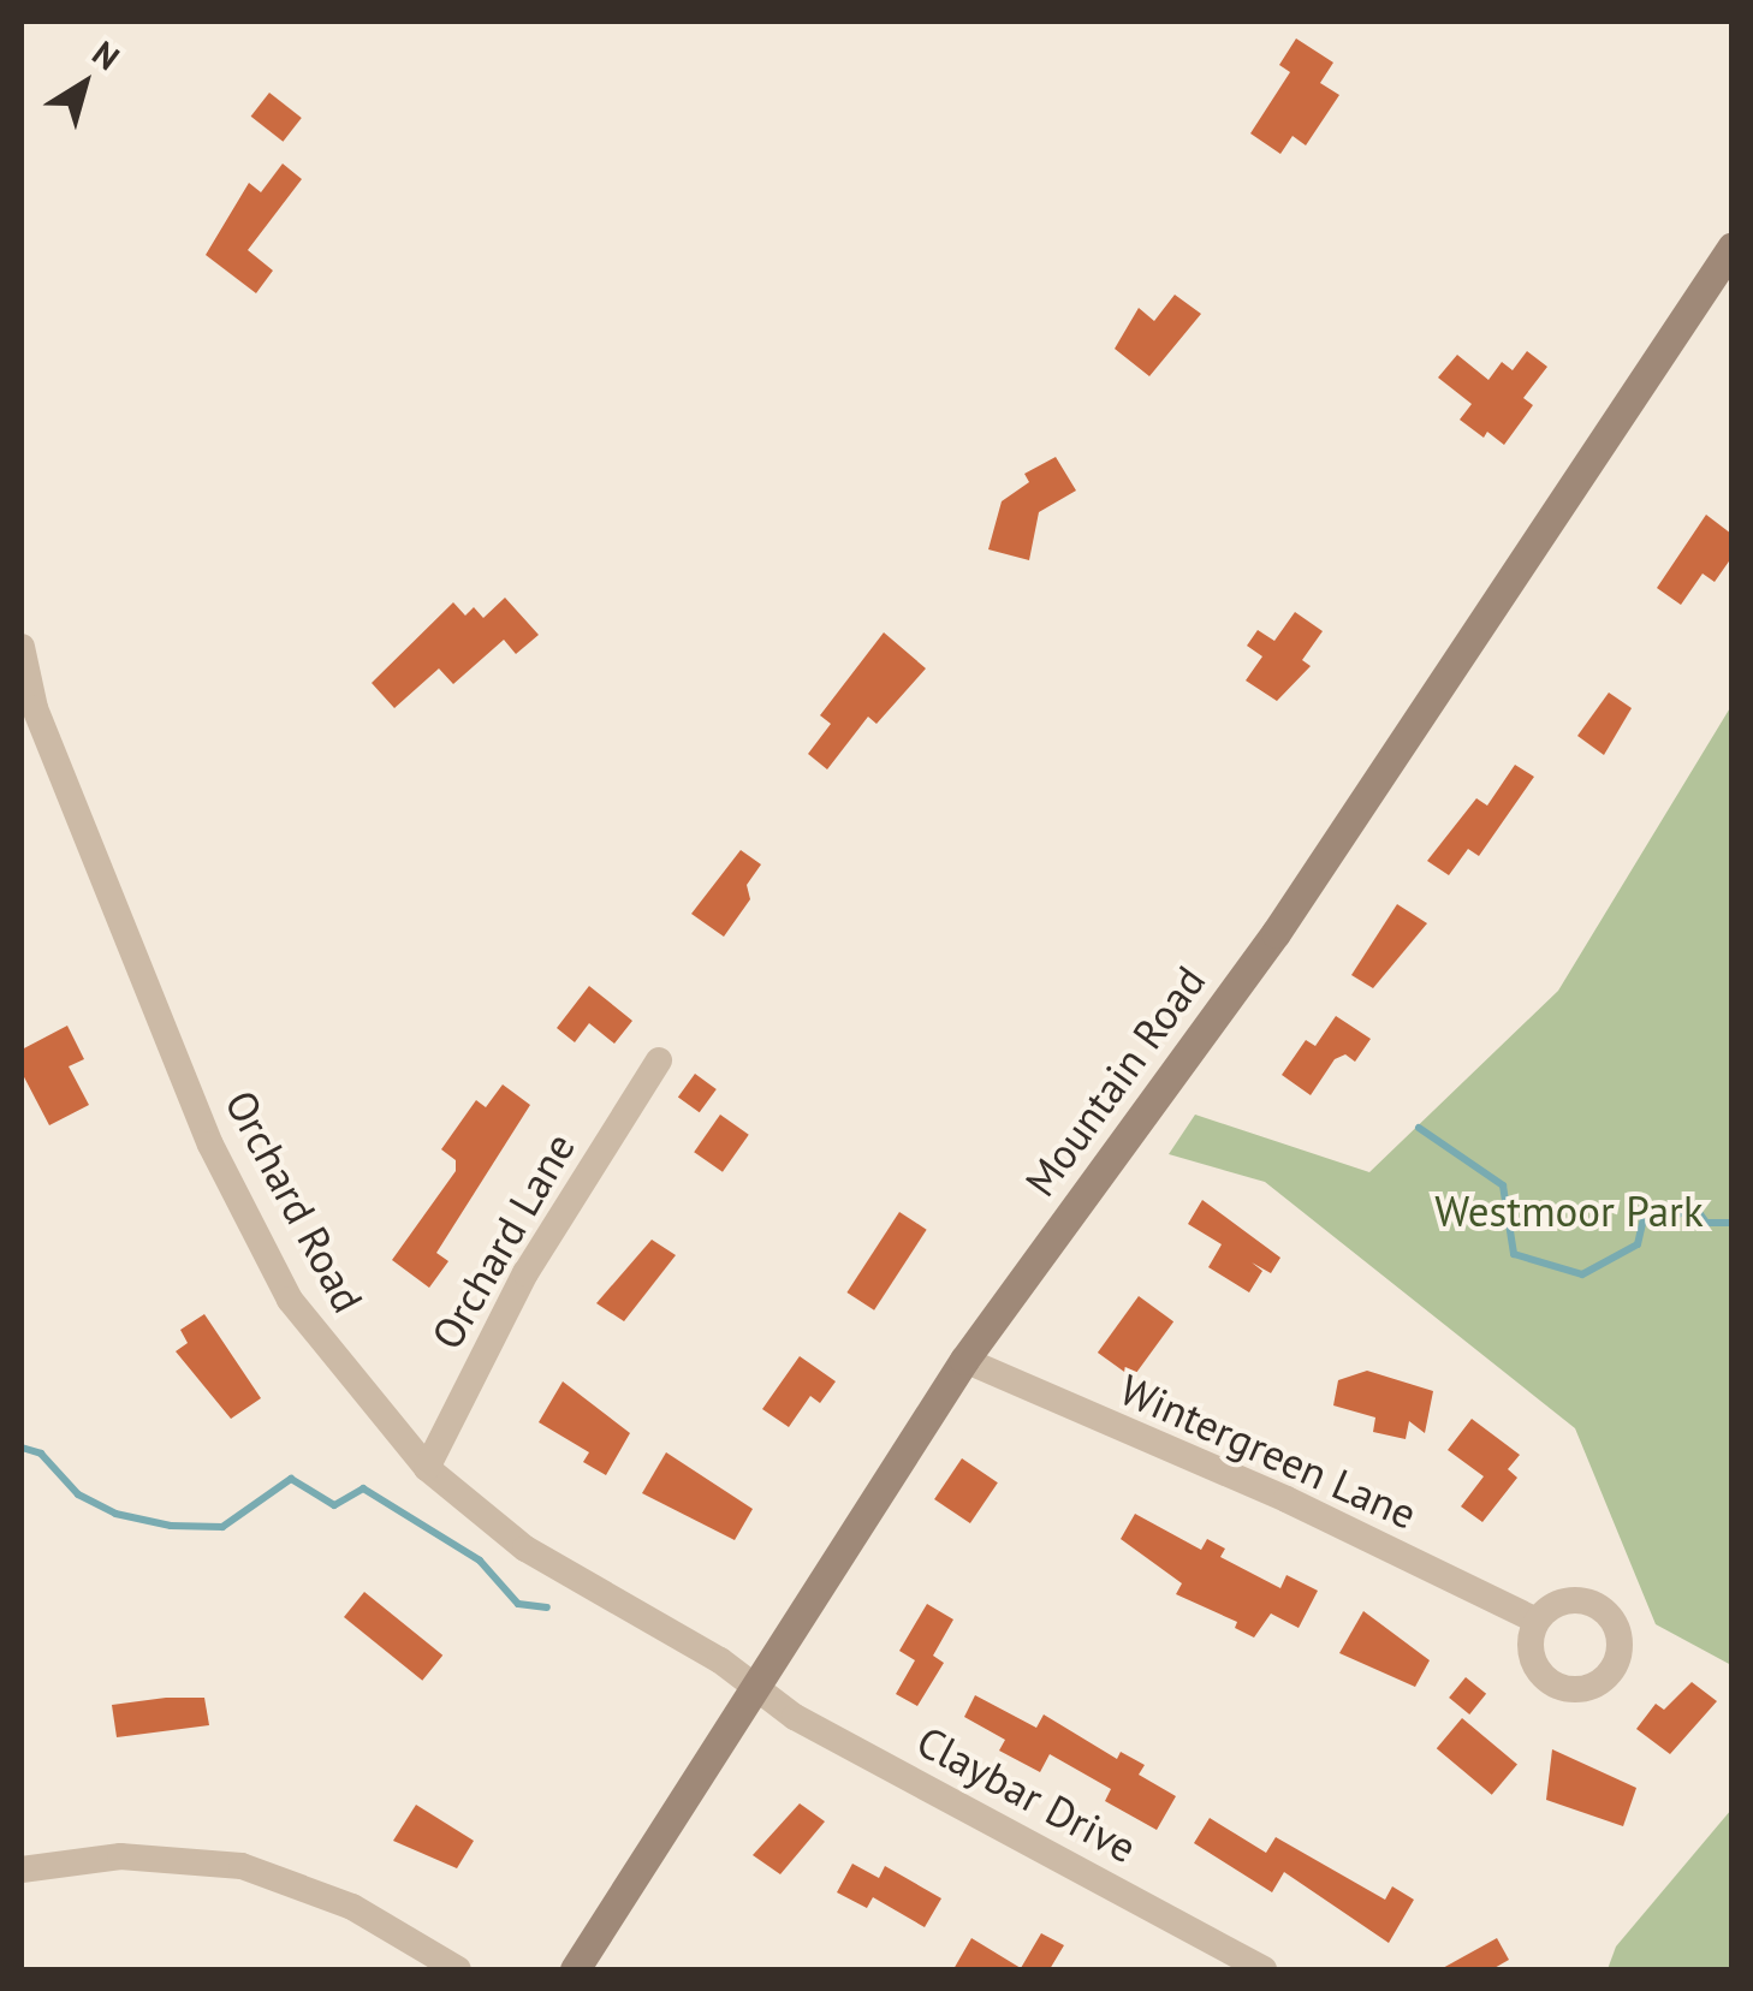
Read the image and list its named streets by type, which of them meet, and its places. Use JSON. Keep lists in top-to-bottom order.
{
  "streets": {
    "main road": ["Mountain Road"],
    "street": [
      "Orchard Road",
      "Orchard Lane",
      "Wintergreen Lane",
      "Claybar Drive"
    ]
  },
  "crossings": [
    ["Mountain Road", "Orchard Road"],
    ["Mountain Road", "Wintergreen Lane"],
    ["Mountain Road", "Claybar Drive"],
    ["Orchard Road", "Orchard Lane"],
    ["Orchard Road", "Claybar Drive"]
  ],
  "parks": ["Westmoor Park"],
  "north": "top right"
}
